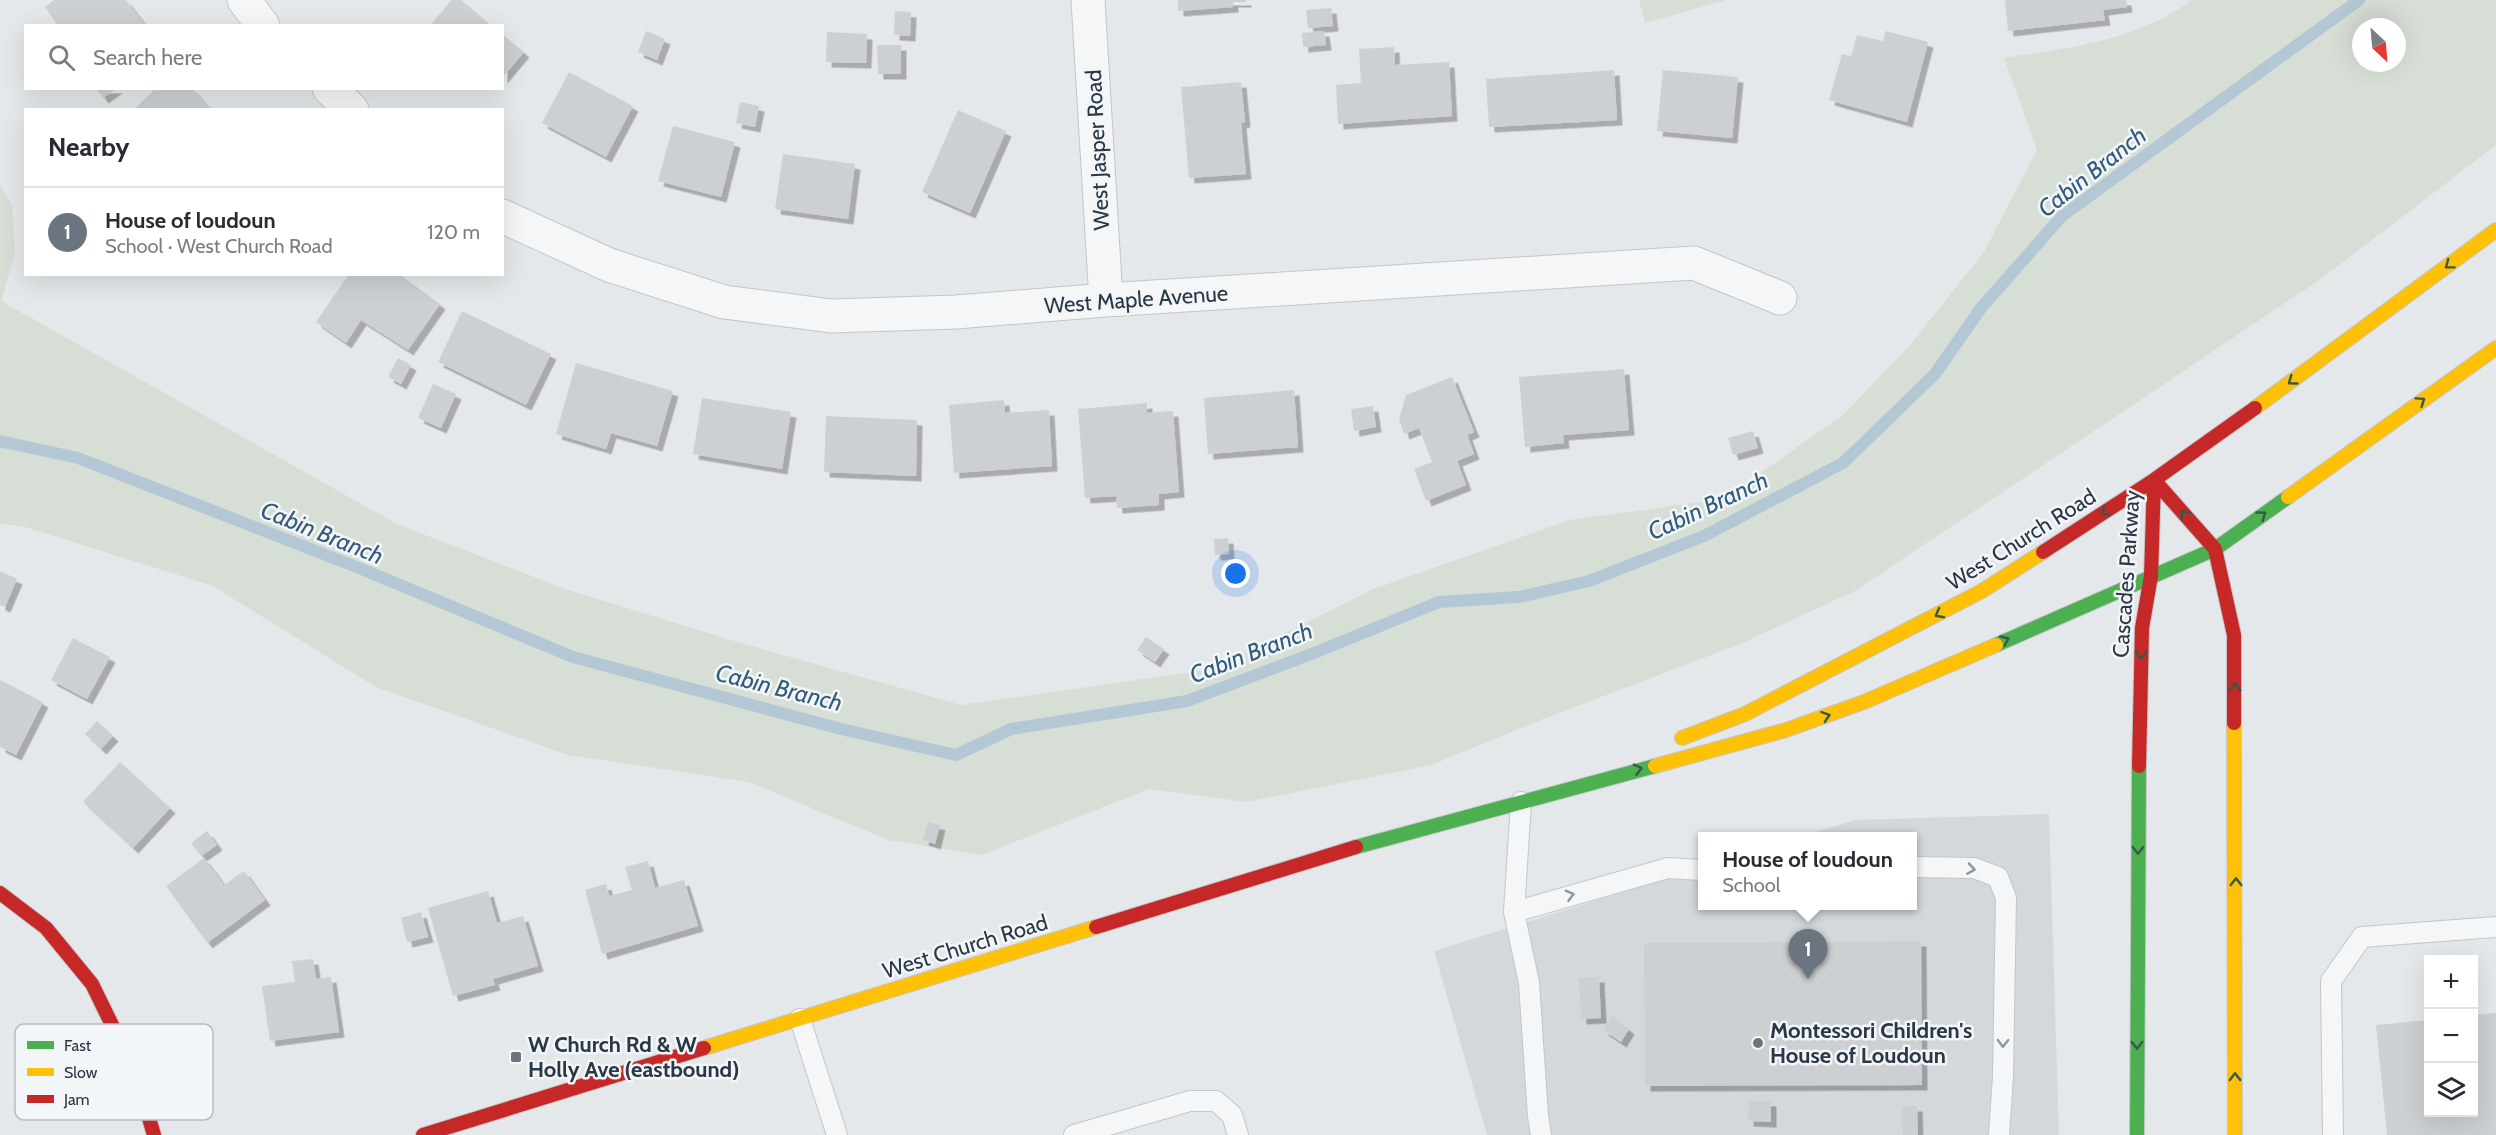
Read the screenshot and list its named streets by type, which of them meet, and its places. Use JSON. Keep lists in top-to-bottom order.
{
  "streets": {
    "main road": ["West Church Road", "Cascades Parkway"],
    "street": ["West Jasper Road", "West Maple Avenue"]
  },
  "crossings": [
    ["West Jasper Road", "West Maple Avenue"],
    ["West Church Road", "Cascades Parkway"]
  ],
  "water": ["Cabin Branch"],
  "places": {
    "other": ["Montessori Children's House of Loudoun"],
    "transit": ["W Church Rd & W Holly Ave (eastbound)"]
  },
  "legend": ["Fast", "Slow", "Jam"],
  "north": "bottom right",
  "page": {
    "search": "Search here",
    "heading": "Nearby",
    "list": [
      {
        "mark": "1",
        "name": "House of loudoun",
        "note": "School · West Church Road",
        "value": "120 m"
      }
    ],
    "popup": ["House of loudoun", "School"],
    "pins": "1",
    "map_buttons": ["+", "−"]
  }
}
